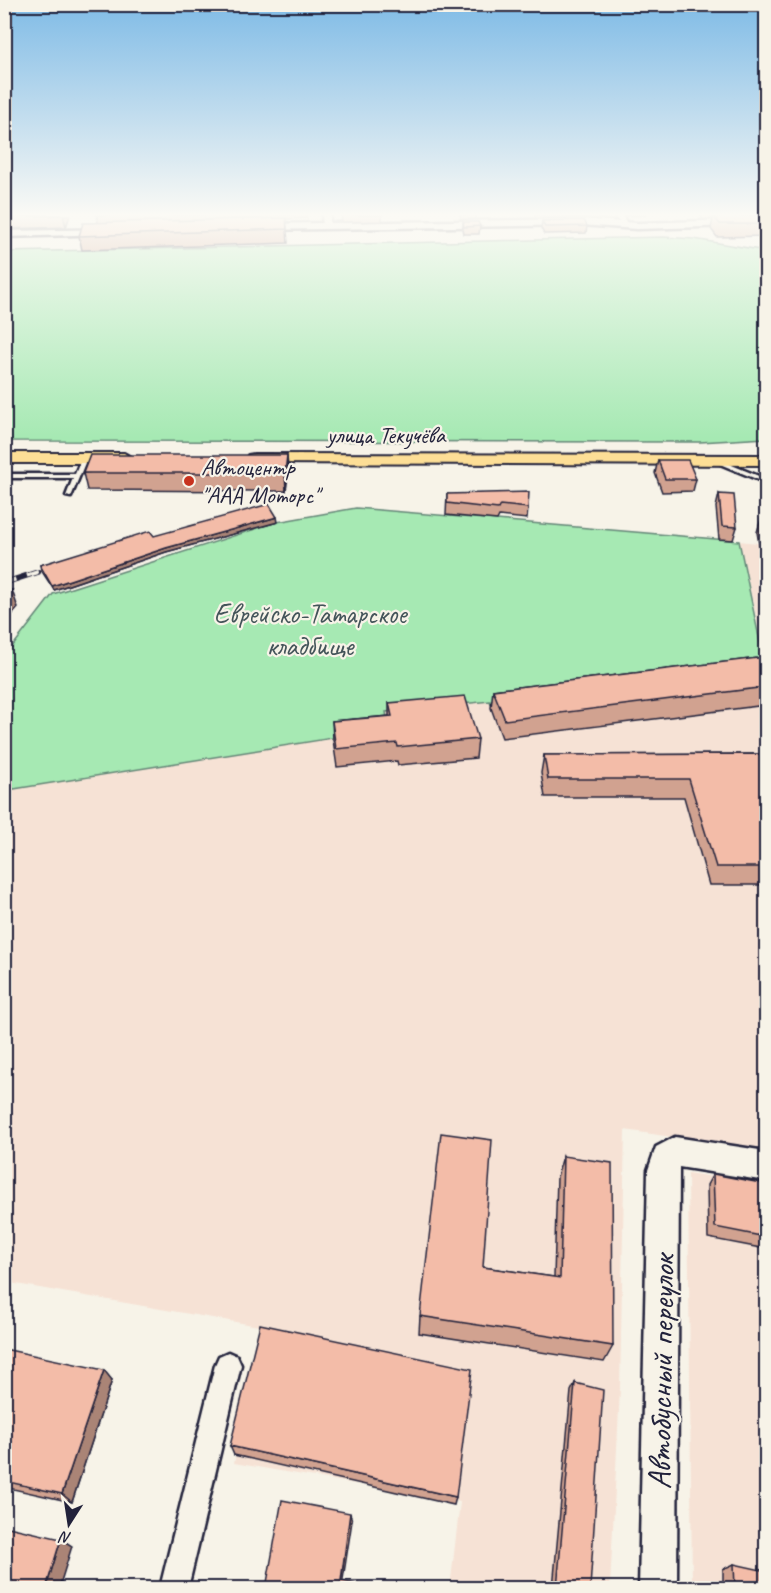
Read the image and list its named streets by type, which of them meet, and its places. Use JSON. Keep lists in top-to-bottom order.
{
  "streets": {
    "main road": ["улица Текучёва", "Автобусный переулок"]
  },
  "parks": ["Еврейско-Татарское кладбище"],
  "places": ["Автоцентр \"ААА Моторс\""],
  "north": "bottom"
}
